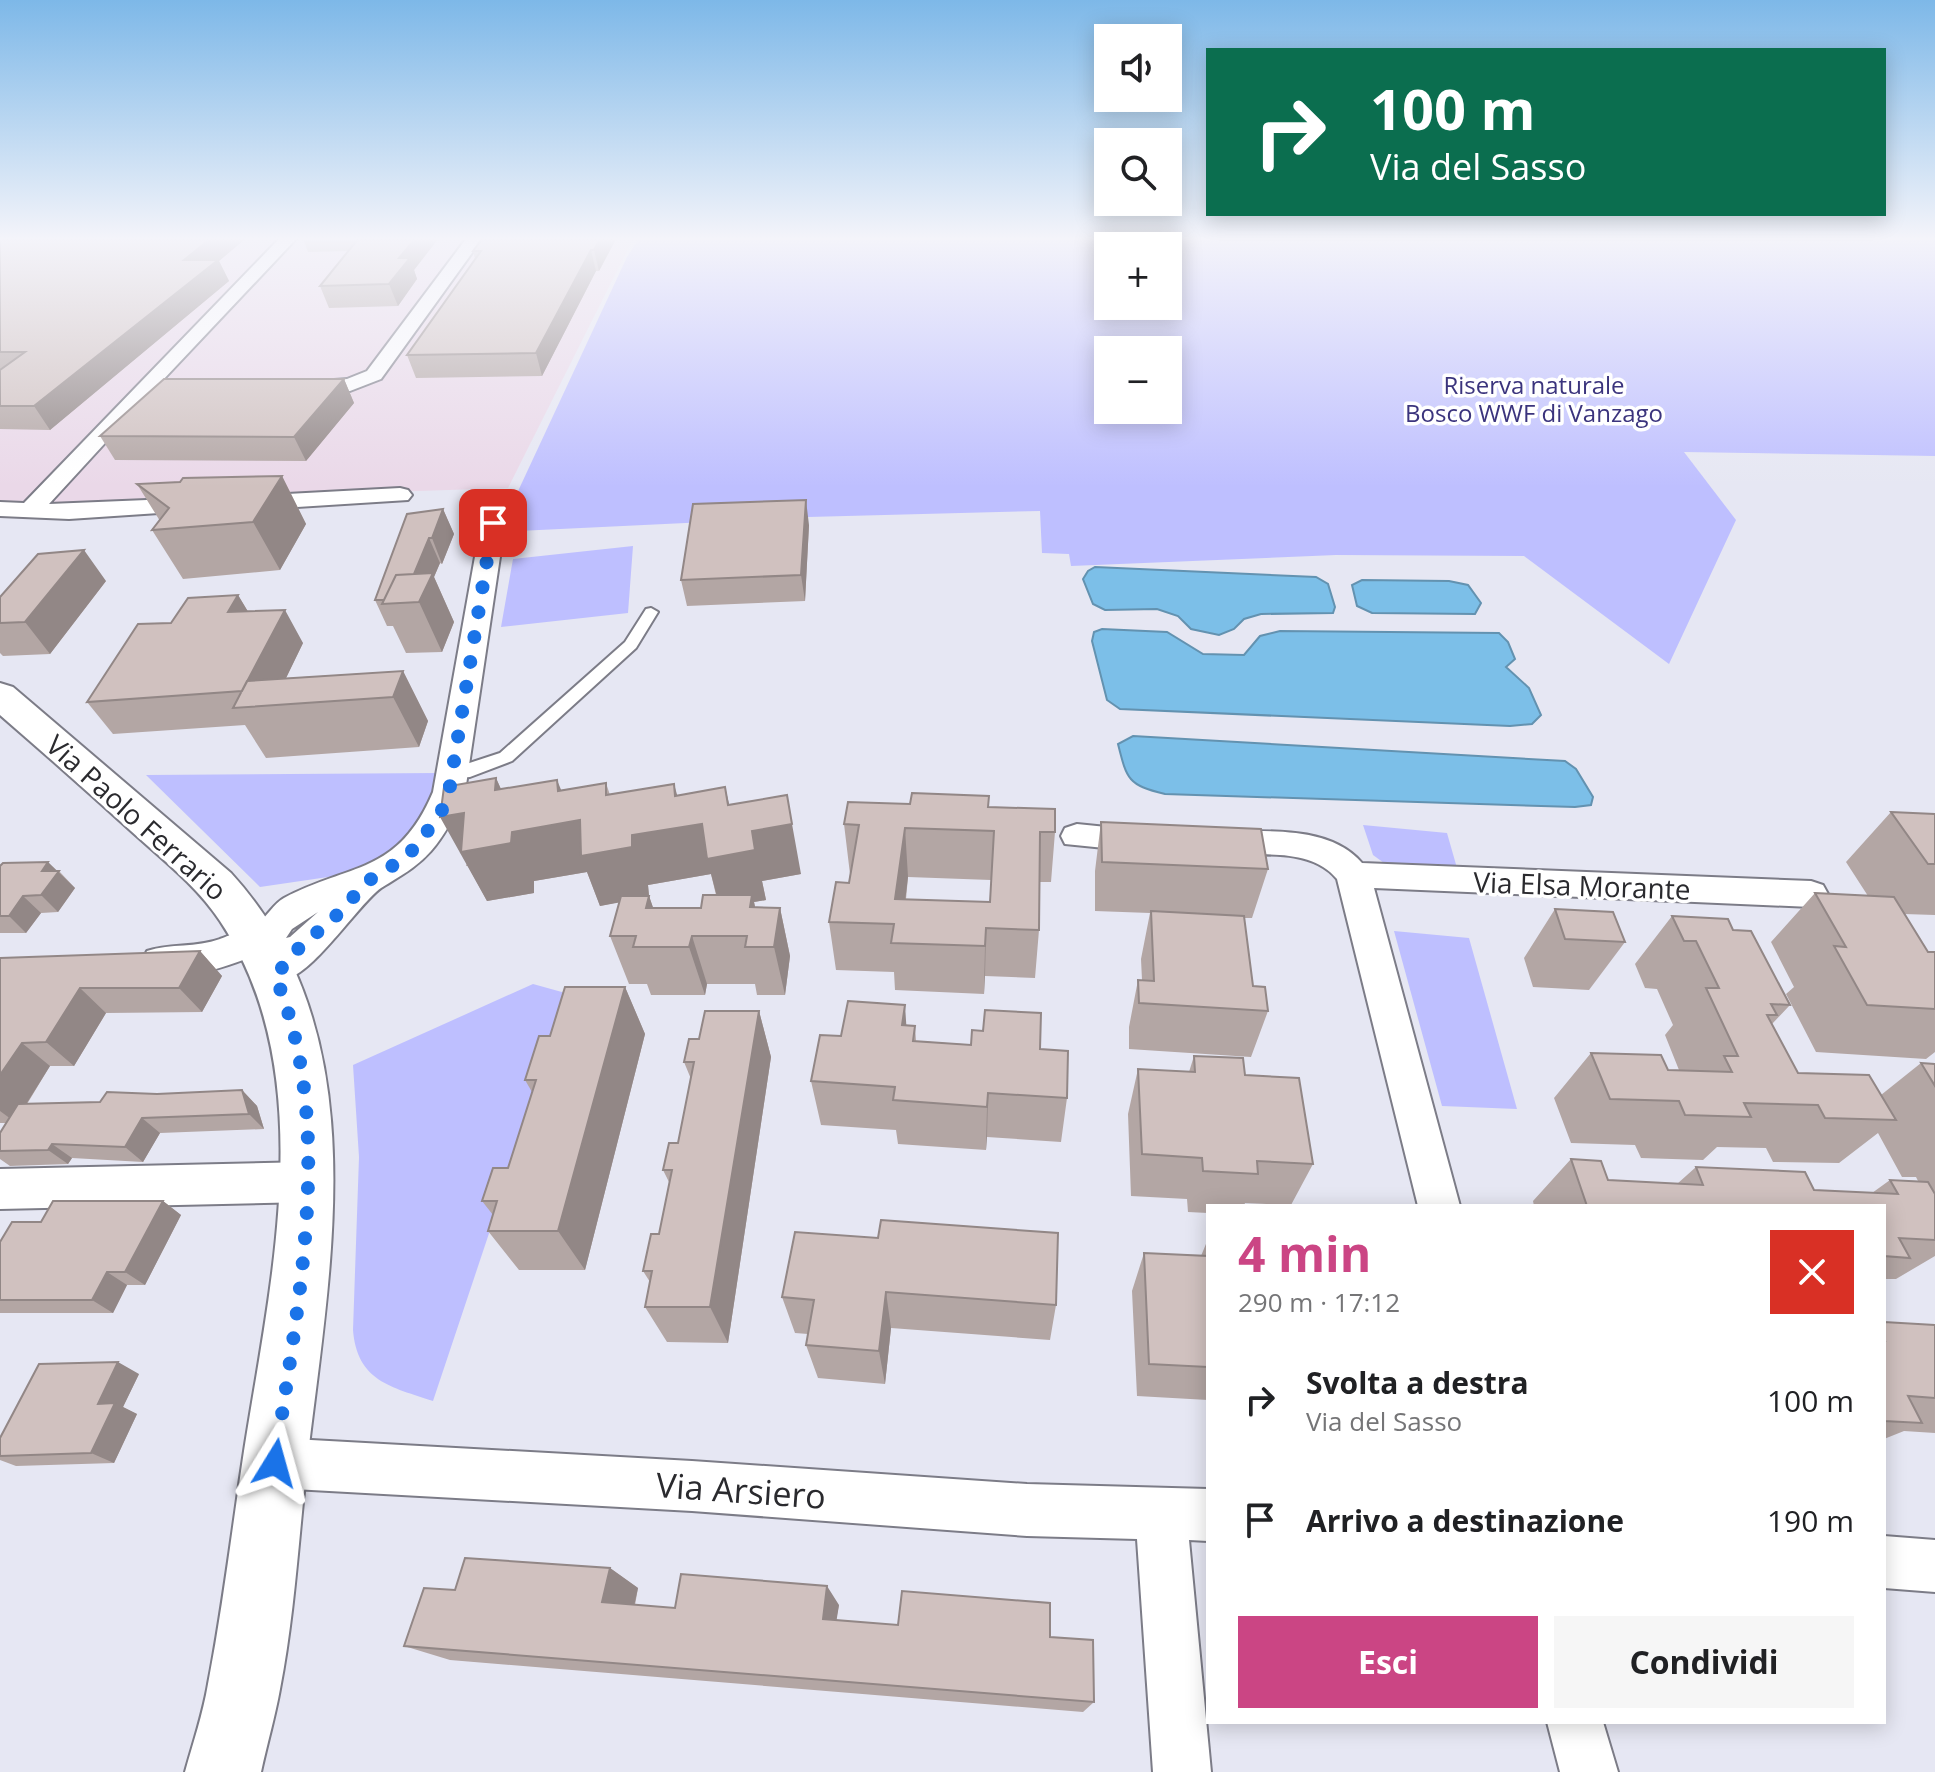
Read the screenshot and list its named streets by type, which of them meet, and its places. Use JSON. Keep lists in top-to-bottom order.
{
  "streets": {
    "street": ["Via Paolo Ferrario", "Via Elsa Morante", "Via Arsiero"]
  },
  "crossings": [
    ["Via Paolo Ferrario", "Via Arsiero"]
  ],
  "parks": ["Riserva naturale Bosco WWF di Vanzago"],
  "page": {
    "map_buttons": ["+", "−"],
    "turn": ["100 m", "Via del Sasso"],
    "heading": ["4 min", "290 m · 17:12"],
    "list": [
      {
        "name": "Svolta a destra",
        "note": "Via del Sasso",
        "value": "100 m"
      },
      {
        "name": "Arrivo a destinazione",
        "value": "190 m"
      }
    ],
    "buttons": ["Esci", "Condividi"]
  }
}
